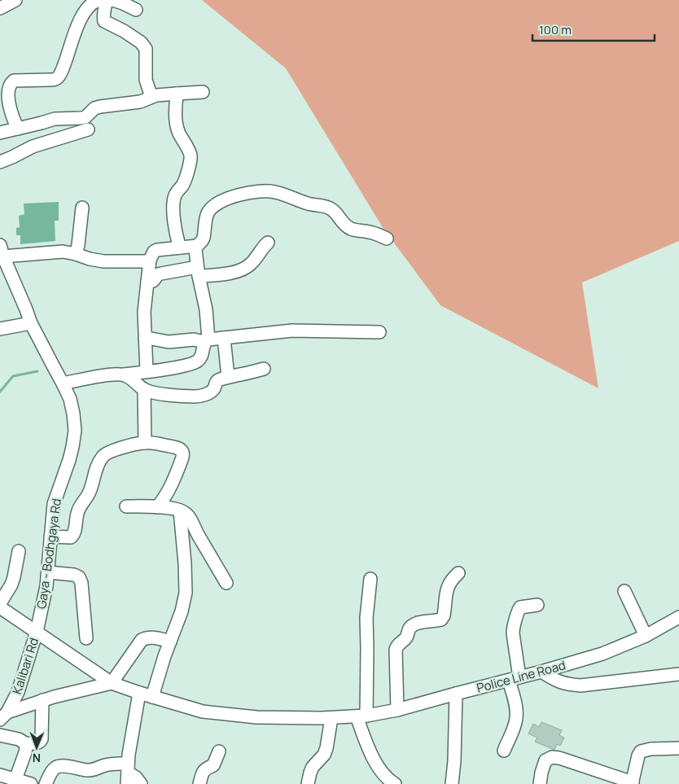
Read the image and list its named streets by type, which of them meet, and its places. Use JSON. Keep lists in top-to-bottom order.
{
  "streets": {
    "street": ["Gaya - Bodhgaya Rd", "Kalibari Rd", "Police Line Road"]
  },
  "crossings": [
    ["Gaya - Bodhgaya Rd", "Kalibari Rd"]
  ],
  "scale_bar": "100 m",
  "north": "bottom"
}
